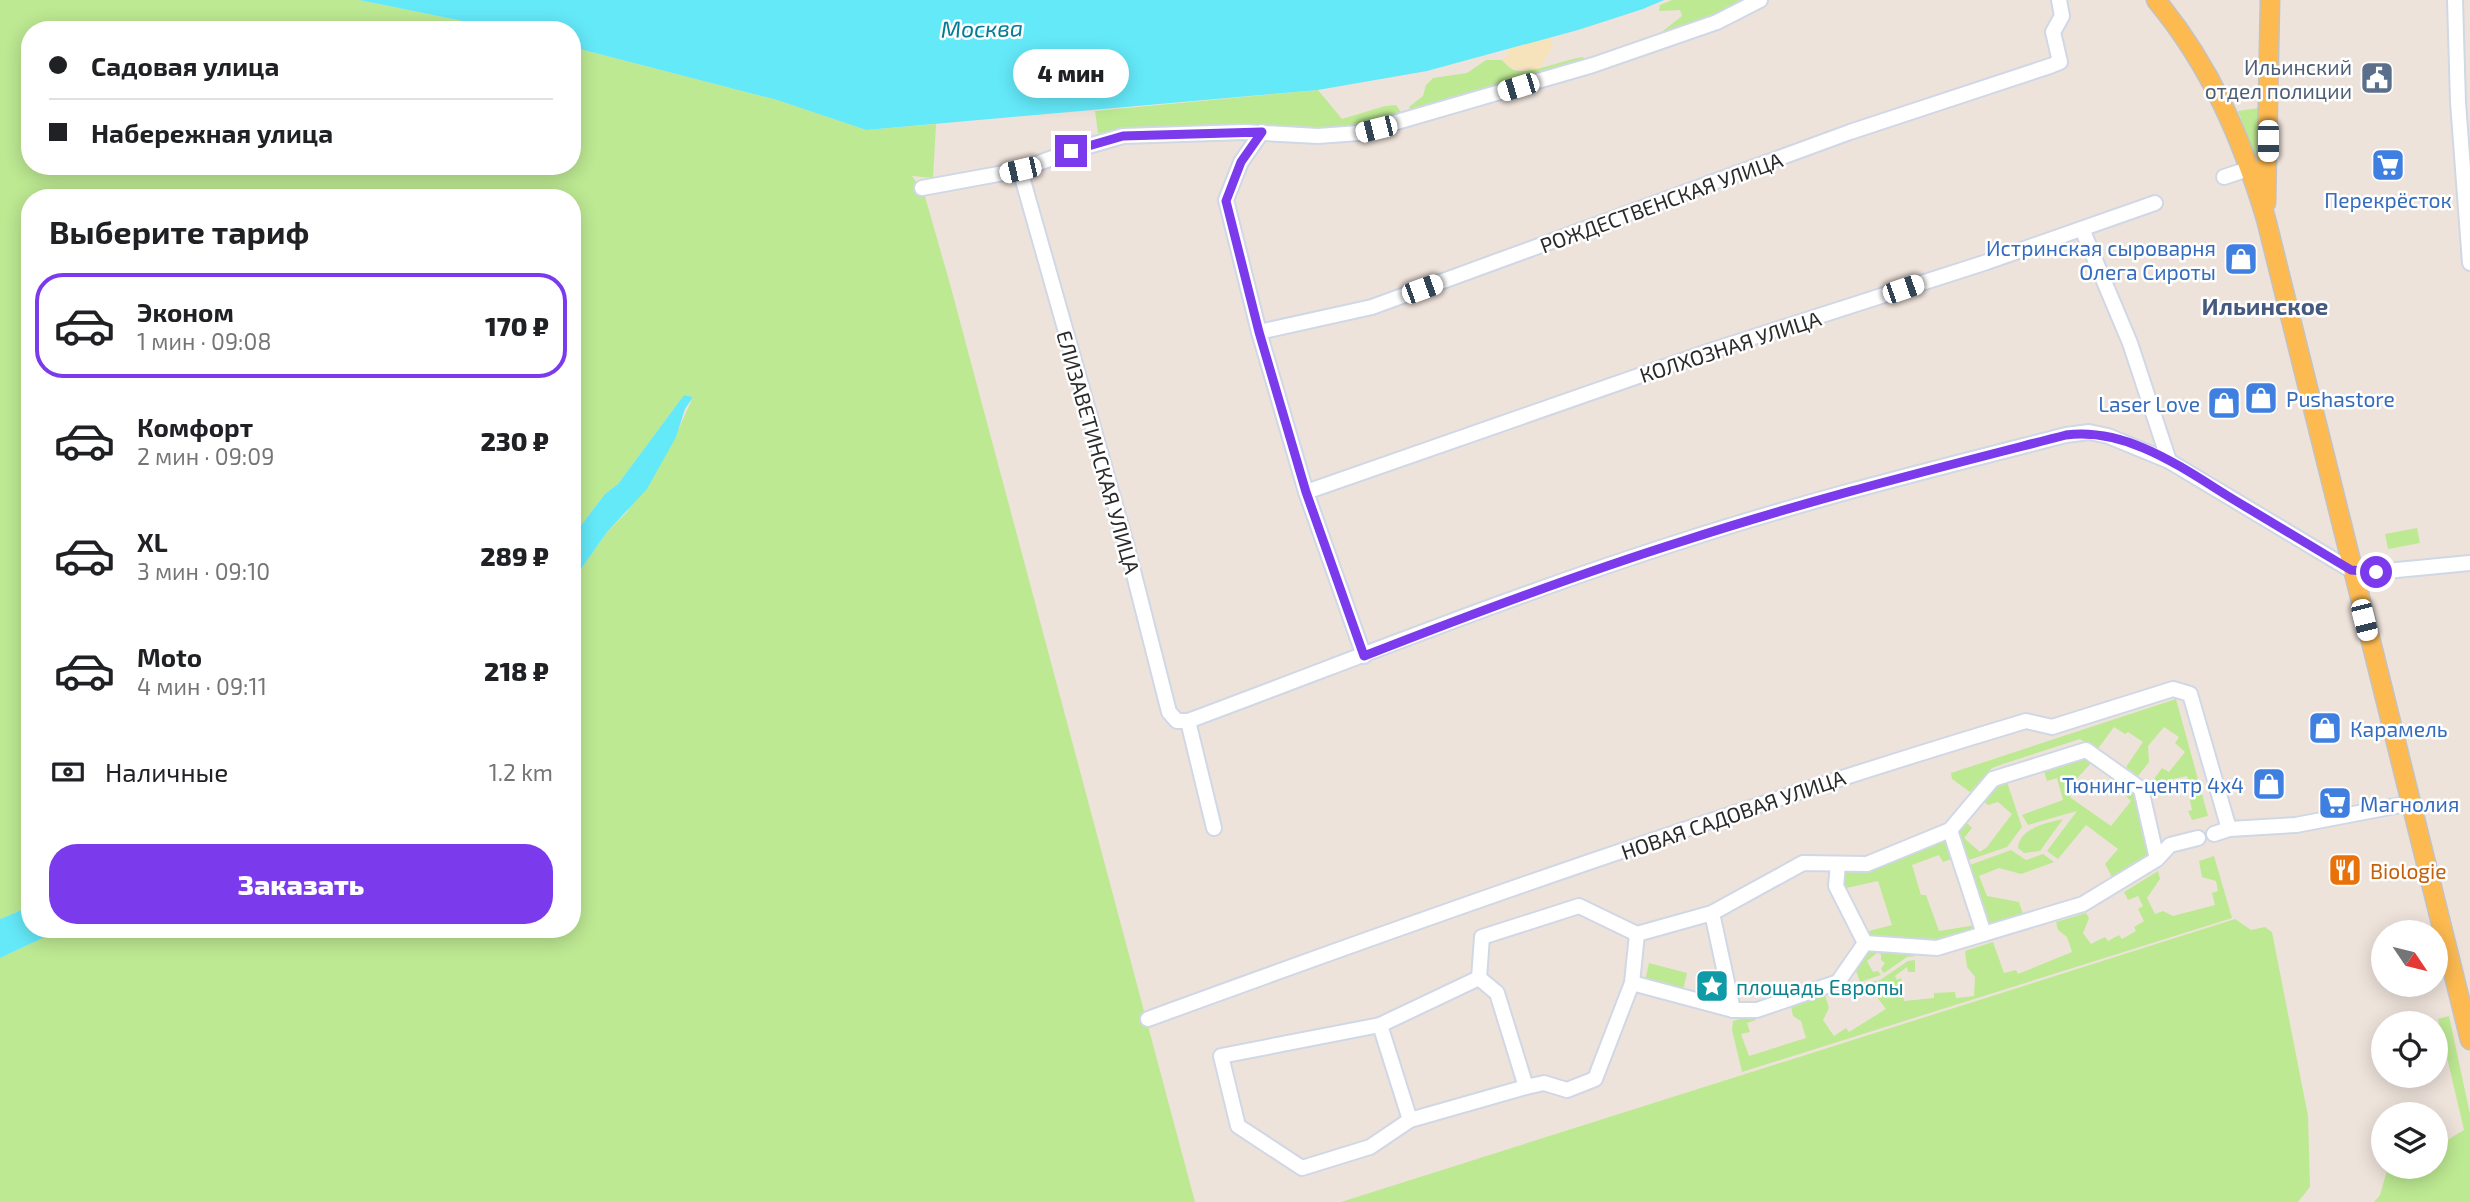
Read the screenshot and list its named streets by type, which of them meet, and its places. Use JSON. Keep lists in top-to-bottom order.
{
  "streets": {
    "street": [
      "РОЖДЕСТВЕНСКАЯ УЛИЦА",
      "КОЛХОЗНАЯ УЛИЦА",
      "ЕЛИЗАВЕТИНСКАЯ УЛИЦА",
      "НОВАЯ САДОВАЯ УЛИЦА"
    ]
  },
  "districts": ["Ильинское"],
  "water": ["Москва"],
  "places": {
    "public building": ["Ильинский отдел полиции"],
    "supermarket": ["Перекрёсток", "Магнолия"],
    "shop": [
      "Истринская сыроварня Олега Сироты",
      "Pushastore",
      "Laser Love",
      "Карамель",
      "Тюнинг-центр 4х4"
    ],
    "restaurant": ["Biologie"],
    "place": ["площадь Европы"]
  },
  "north": "bottom right",
  "page": {
    "banner": ["Садовая улица", "Набережная улица"],
    "bubble": "4 мин",
    "heading": "Выберите тариф",
    "list": [
      {
        "name": "Эконом",
        "note": "1 мин · 09:08",
        "value": "170 ₽"
      },
      {
        "name": "Комфорт",
        "note": "2 мин · 09:09",
        "value": "230 ₽"
      },
      {
        "name": "XL",
        "note": "3 мин · 09:10",
        "value": "289 ₽"
      },
      {
        "name": "Moto",
        "note": "4 мин · 09:11",
        "value": "218 ₽"
      }
    ],
    "pay": ["Наличные", "1.2 km"],
    "buttons": "Заказать"
  }
}
